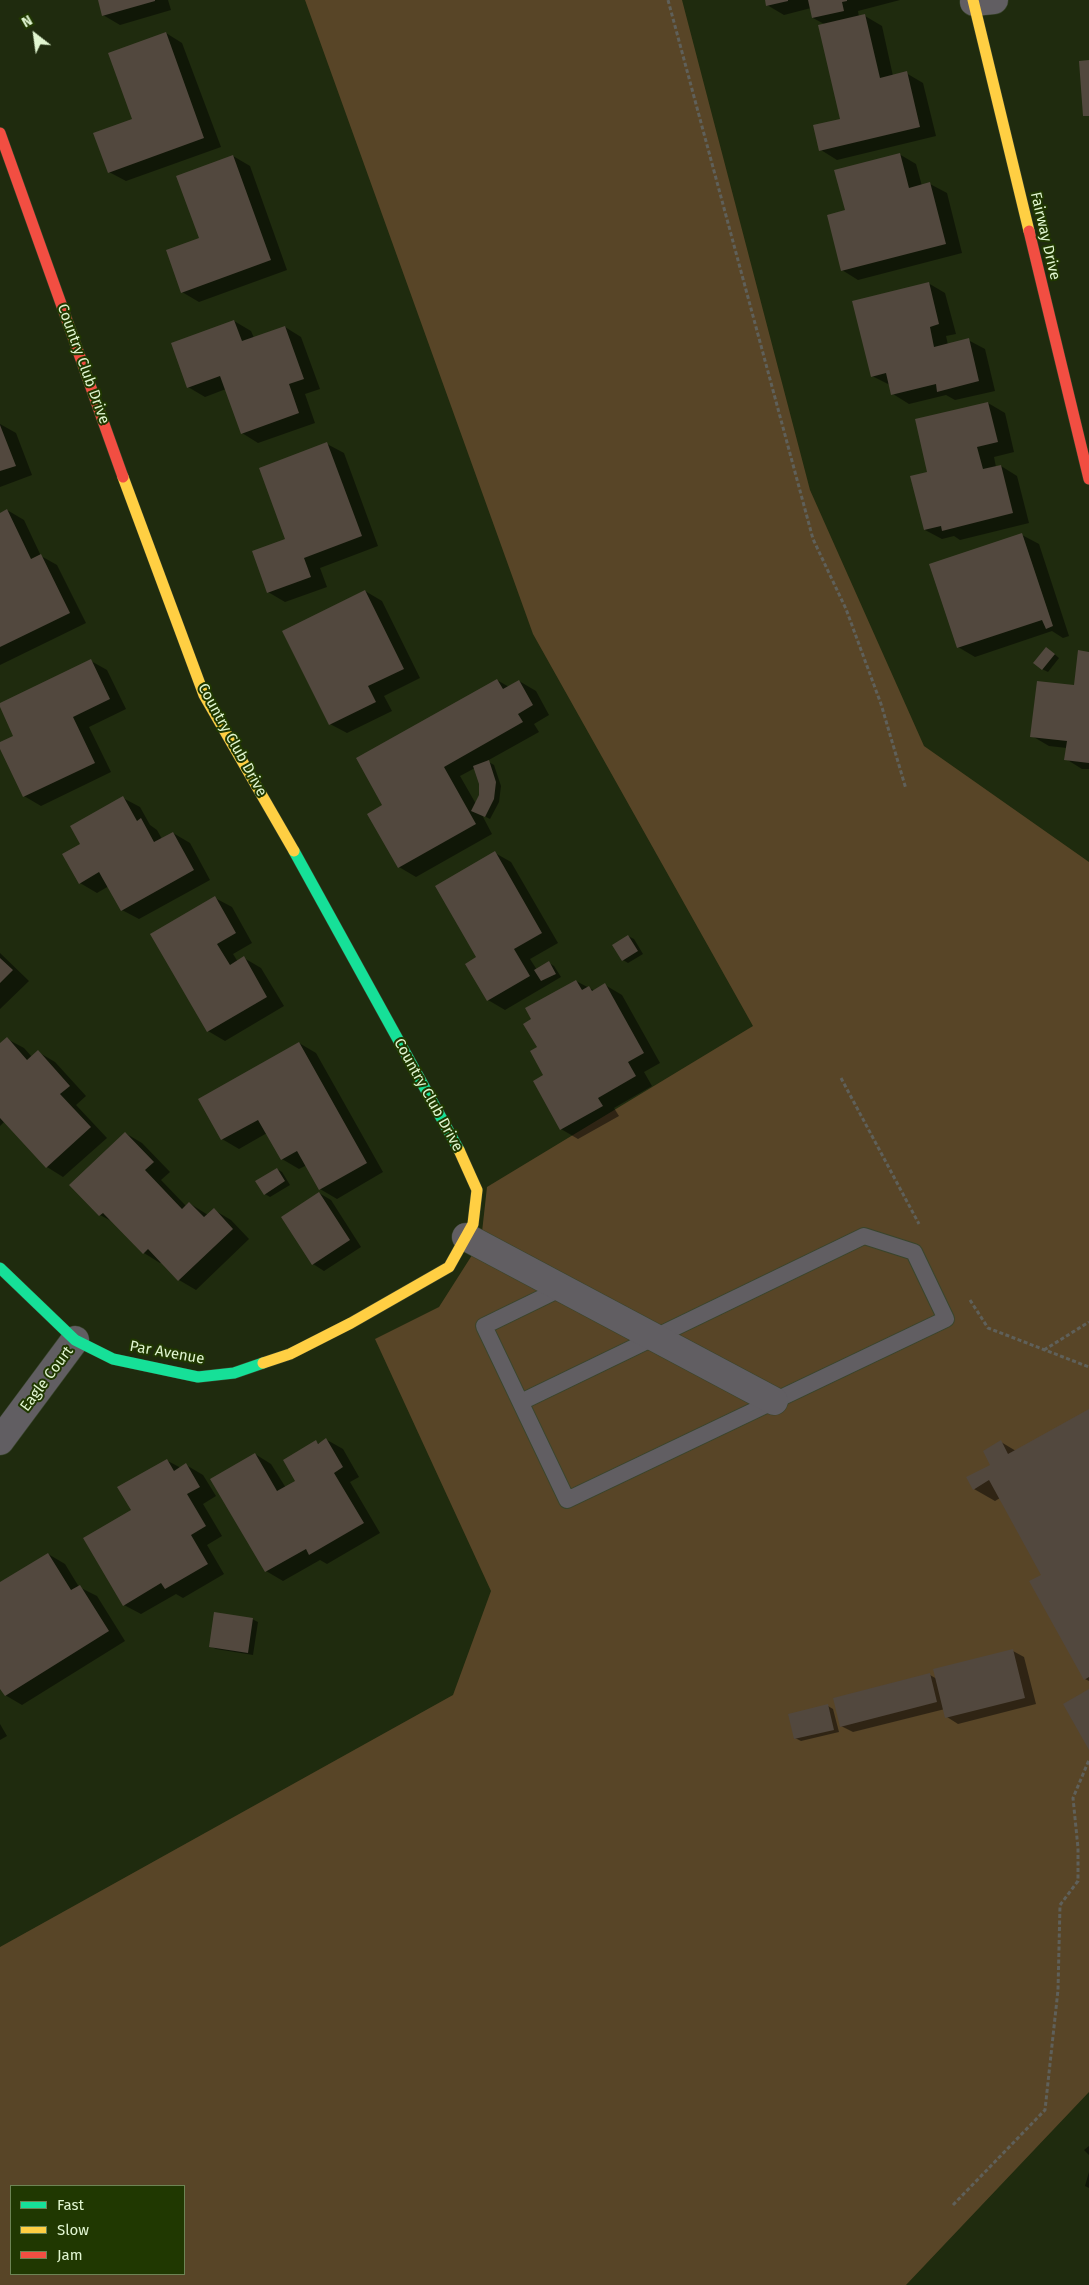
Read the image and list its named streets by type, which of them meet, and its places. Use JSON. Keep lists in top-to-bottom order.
{
  "streets": {
    "street": [
      "Fairway Drive",
      "Country Club Drive",
      "Par Avenue",
      "Eagle Court"
    ]
  },
  "crossings": [
    ["Country Club Drive", "Par Avenue"],
    ["Par Avenue", "Eagle Court"]
  ],
  "legend": ["Fast", "Slow", "Jam"],
  "north": "top left"
}
